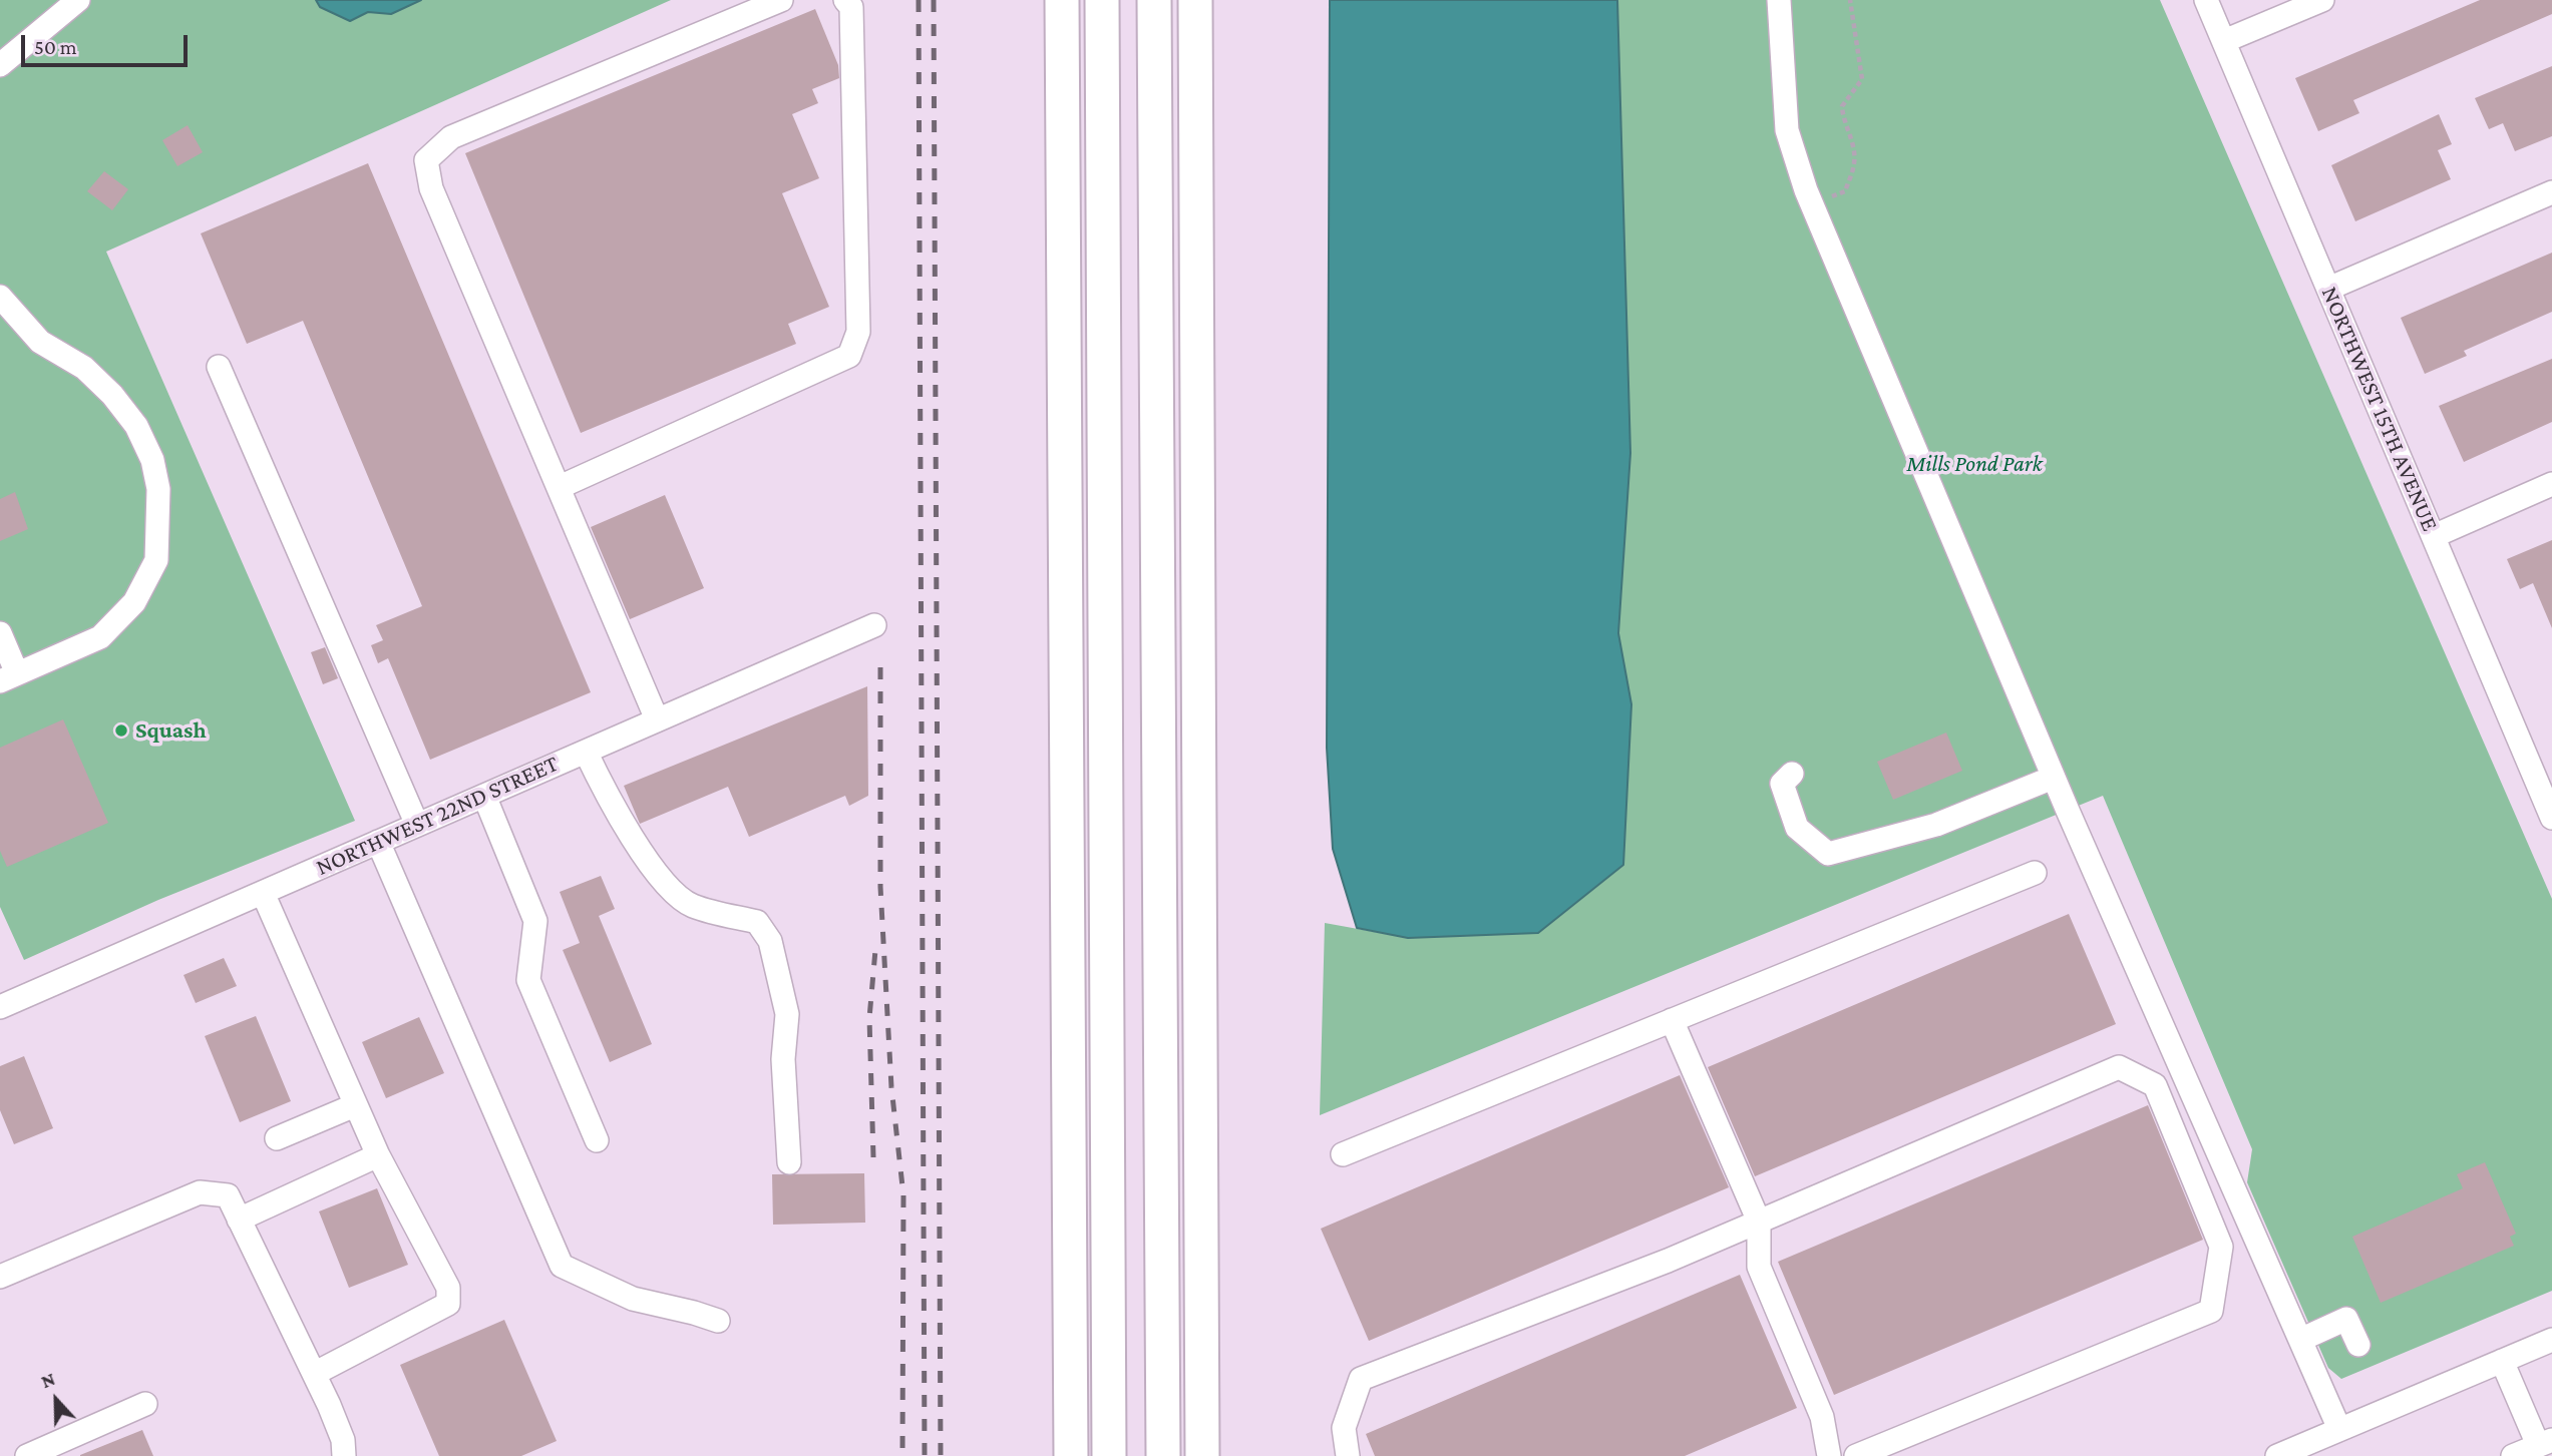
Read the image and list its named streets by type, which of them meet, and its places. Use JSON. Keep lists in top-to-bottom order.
{
  "streets": {
    "street": ["NORTHWEST 15TH AVENUE", "NORTHWEST 22ND STREET"]
  },
  "parks": ["Mills Pond Park"],
  "places": ["Squash"],
  "scale_bar": "50 m",
  "north": "top"
}
